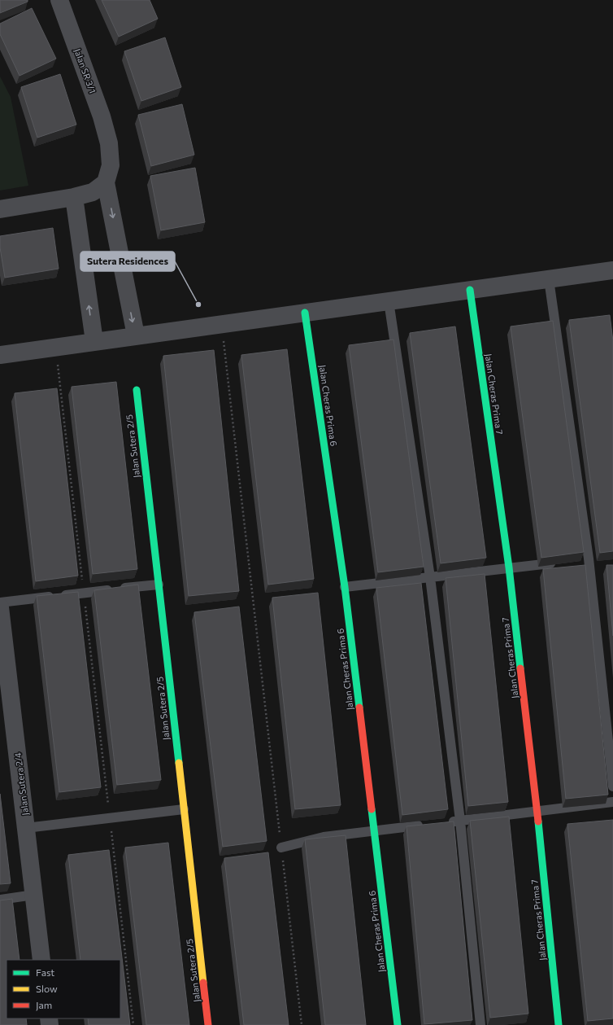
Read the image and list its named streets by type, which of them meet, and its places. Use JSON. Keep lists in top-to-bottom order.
{
  "streets": {
    "street": [
      "Jalan SR 3/1",
      "Jalan Cheras Prima 7",
      "Jalan Cheras Prima 6",
      "Jalan Sutera 2/5",
      "Jalan Sutera 2/4"
    ]
  },
  "places": ["Sutera Residences"],
  "legend": ["Fast", "Slow", "Jam"]
}
